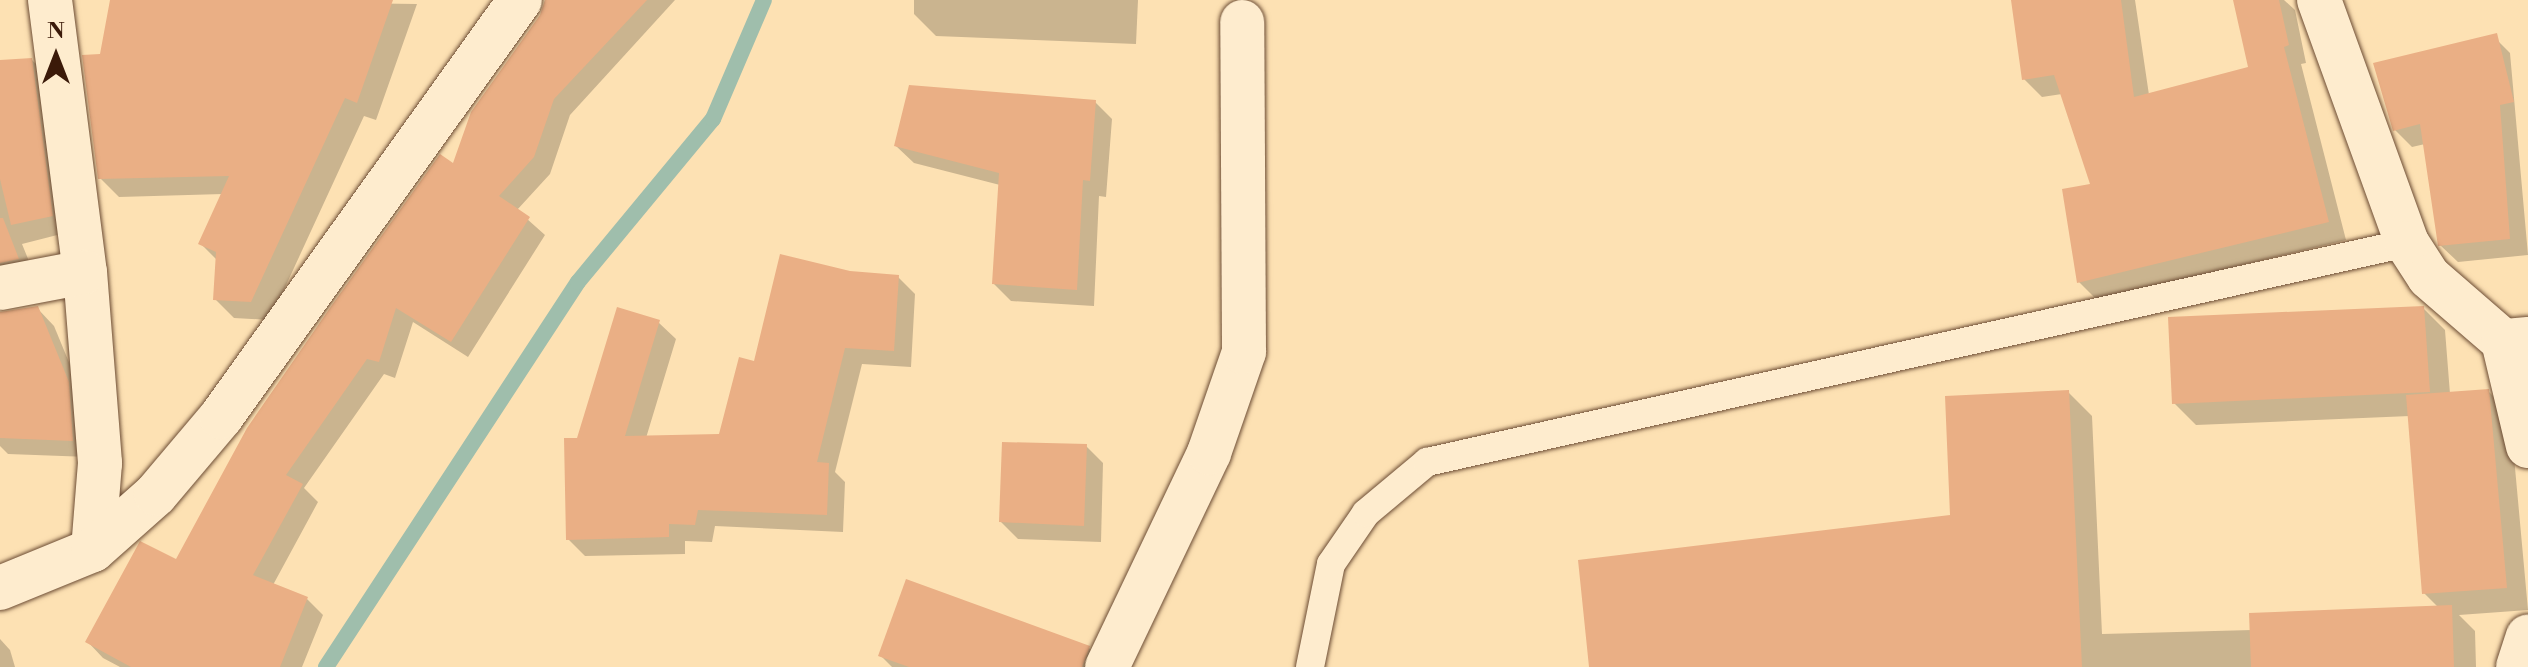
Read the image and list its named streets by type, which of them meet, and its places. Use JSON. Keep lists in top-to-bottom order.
{
  "north": "top"
}
